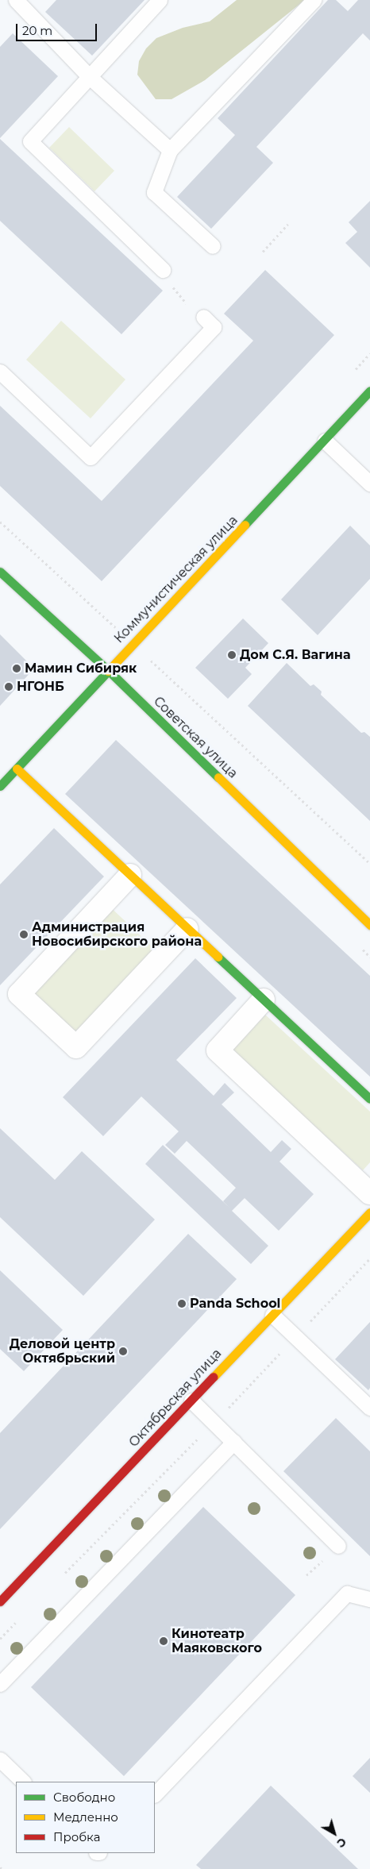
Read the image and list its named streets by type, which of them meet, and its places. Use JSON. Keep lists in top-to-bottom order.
{
  "streets": {
    "street": ["Коммунистическая улица", "Советская улица", "Октябрьская улица"]
  },
  "crossings": [
    ["Коммунистическая улица", "Советская улица"]
  ],
  "places": [
    "Дом С.Я. Вагина",
    "Мамин Сибиряк",
    "НГОНБ",
    "Администрация Новосибирского района",
    "Panda School",
    "Деловой центр Октябрьский",
    "Кинотеатр Маяковского"
  ],
  "legend": ["Свободно", "Медленно", "Пробка"],
  "scale_bar": "20 m",
  "north": "bottom right"
}
